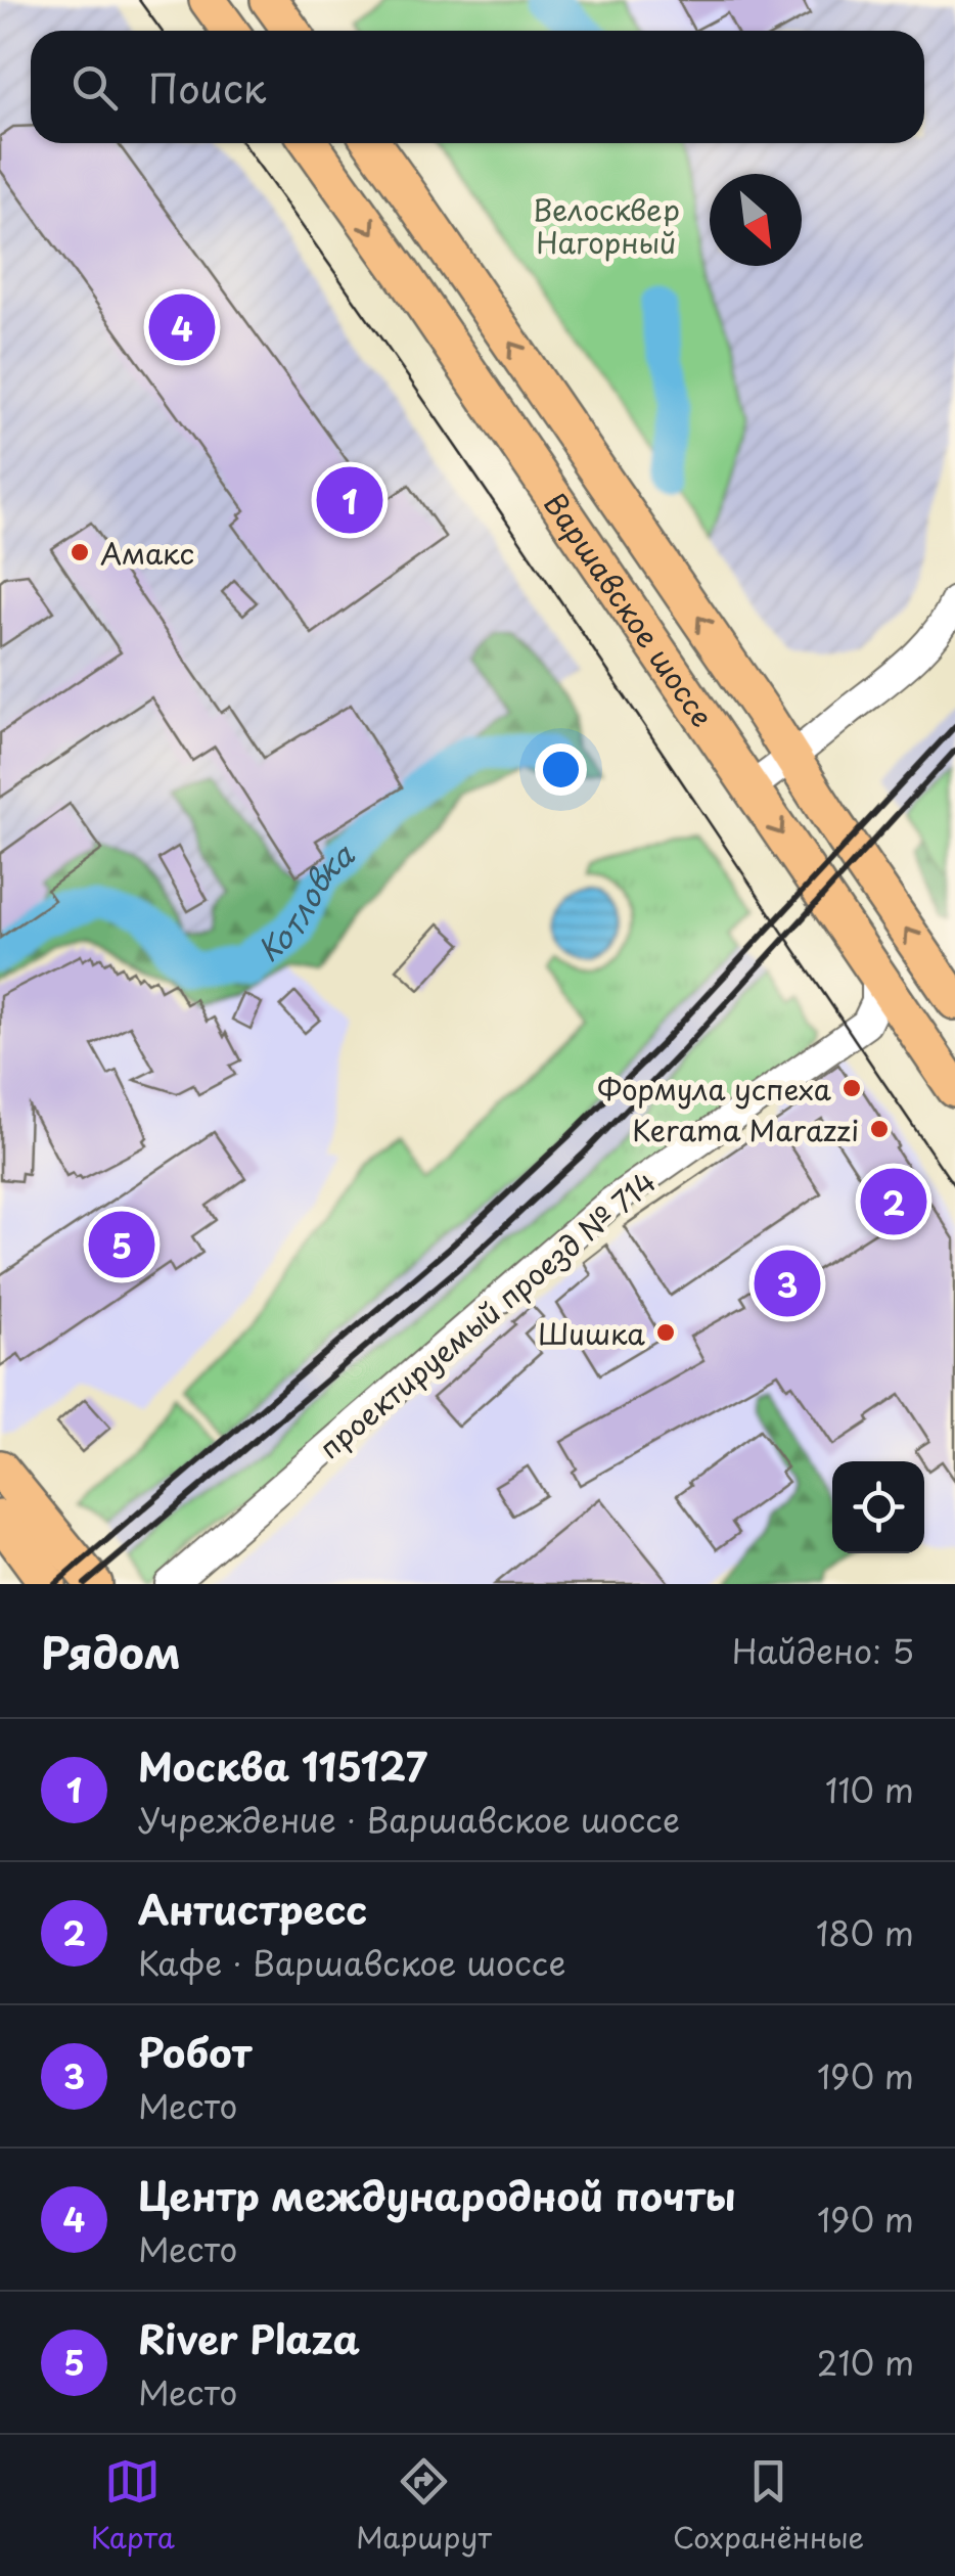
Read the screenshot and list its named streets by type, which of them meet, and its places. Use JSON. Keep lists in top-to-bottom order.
{
  "streets": {
    "main road": ["Варшавское шоссе"],
    "street": ["проектируемый проезд № 714"]
  },
  "water": ["Котловка"],
  "parks": ["Велосквер Нагорный"],
  "places": [
    "Амакс",
    "Формула успеха",
    "Kerama Marazzi",
    "Шишка"
  ],
  "north": "bottom right",
  "page": {
    "search": "Поиск",
    "pins": [
      "4",
      "1",
      "2",
      "5",
      "3"
    ],
    "heading": ["Рядом", "Найдено: 5"],
    "list": [
      {
        "mark": "1",
        "name": "Москва 115127",
        "note": "Учреждение · Варшавское шоссе",
        "value": "110 m"
      },
      {
        "mark": "2",
        "name": "Антистресс",
        "note": "Кафе · Варшавское шоссе",
        "value": "180 m"
      },
      {
        "mark": "3",
        "name": "Робот",
        "note": "Место",
        "value": "190 m"
      },
      {
        "mark": "4",
        "name": "Центр международной почты",
        "note": "Место",
        "value": "190 m"
      },
      {
        "mark": "5",
        "name": "River Plaza",
        "note": "Место",
        "value": "210 m"
      }
    ],
    "nav": ["Карта", "Маршрут", "Сохранённые"]
  }
}
